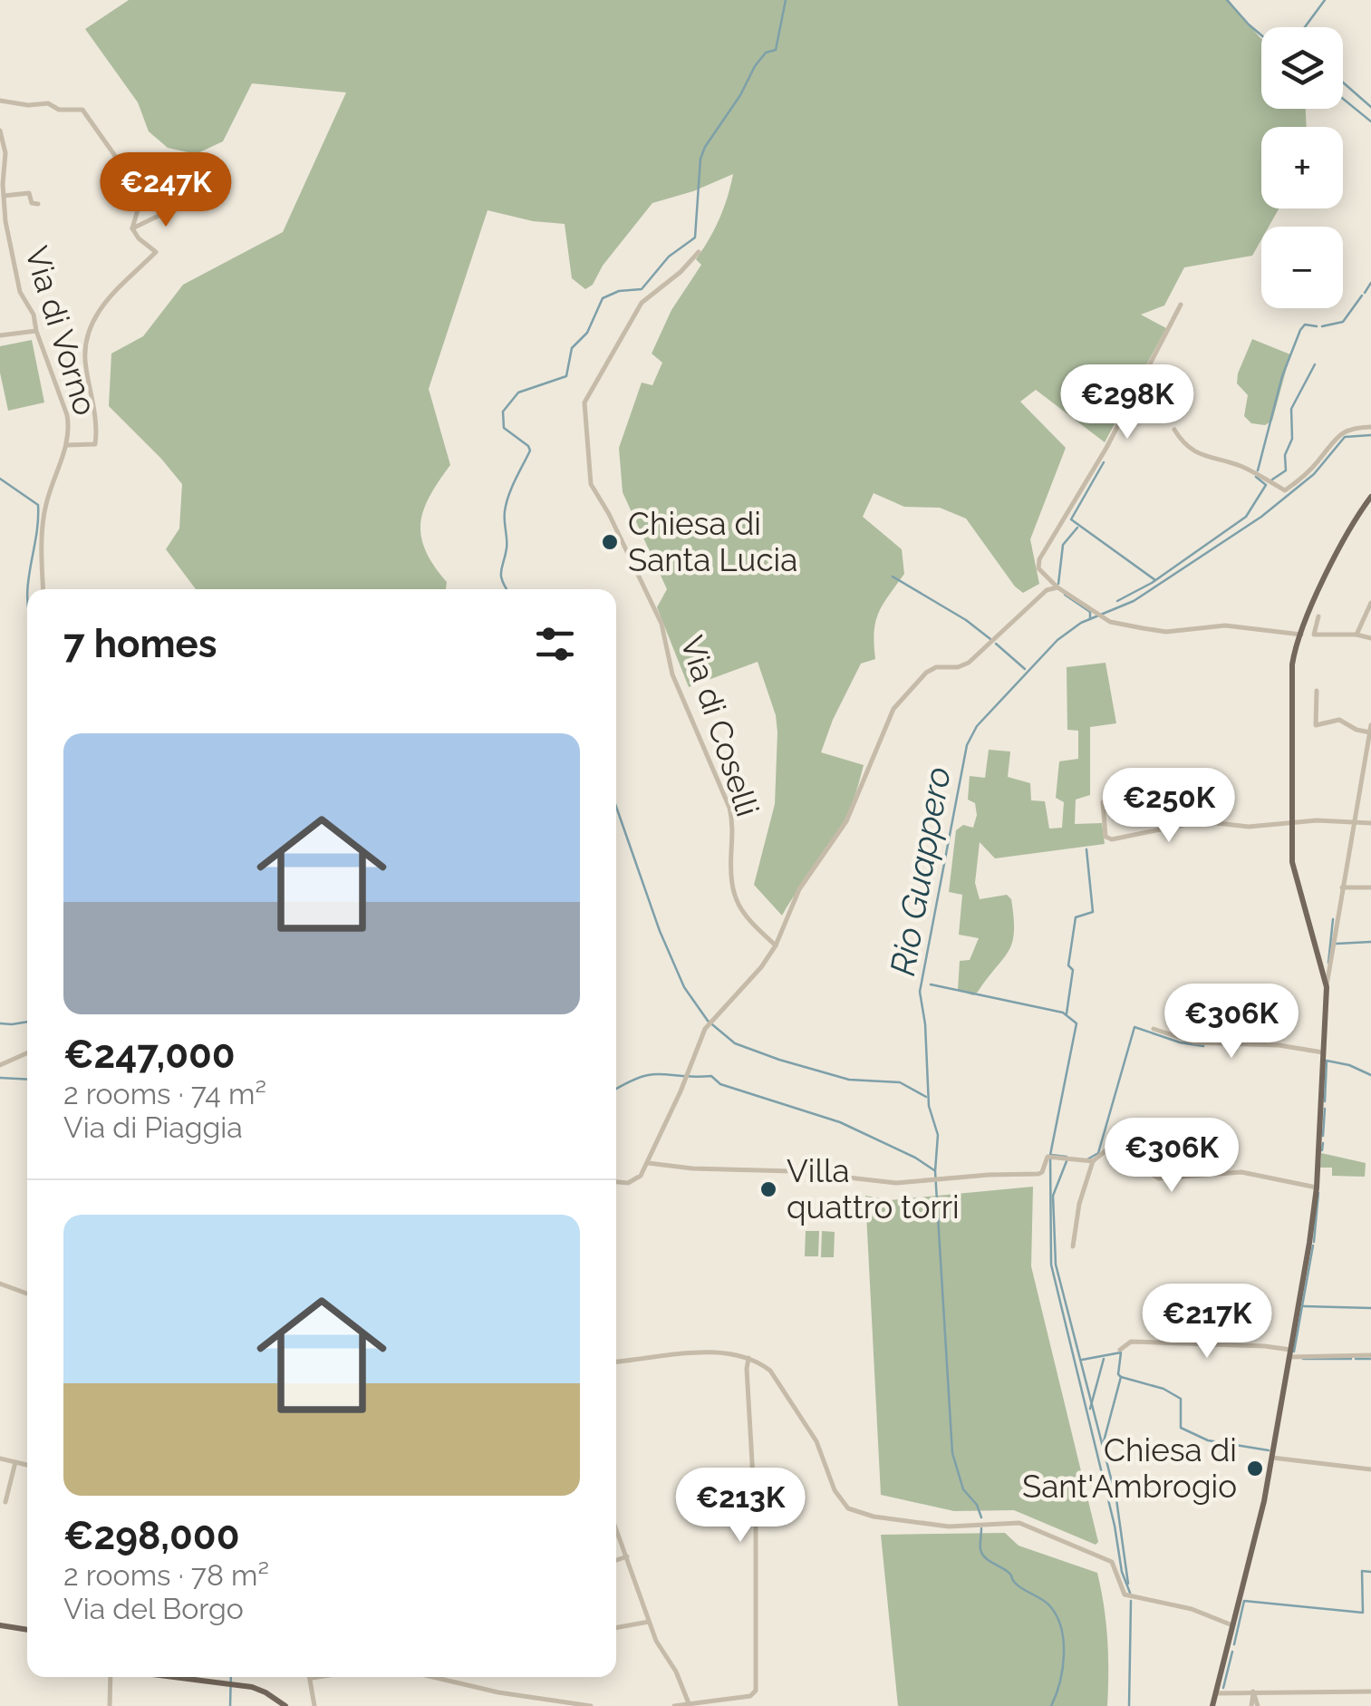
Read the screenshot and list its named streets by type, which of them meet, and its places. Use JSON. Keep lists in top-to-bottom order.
{
  "streets": {
    "street": ["Via di Vorno", "Via di Coselli"]
  },
  "water": ["Rio Guappero"],
  "places": ["Chiesa di Santa Lucia", "Villa quattro torri", "Chiesa di Sant'Ambrogio"],
  "page": {
    "map_buttons": ["+", "−"],
    "price": [
      "€247K",
      "€298K",
      "€250K",
      "€306K",
      "€306K",
      "€217K",
      "€213K"
    ],
    "heading": "7 homes",
    "list": [
      {
        "name": "€247,000",
        "note": "2 rooms · 74 m² · Via di Piaggia"
      },
      {
        "name": "€298,000",
        "note": "2 rooms · 78 m² · Via del Borgo"
      }
    ]
  }
}
